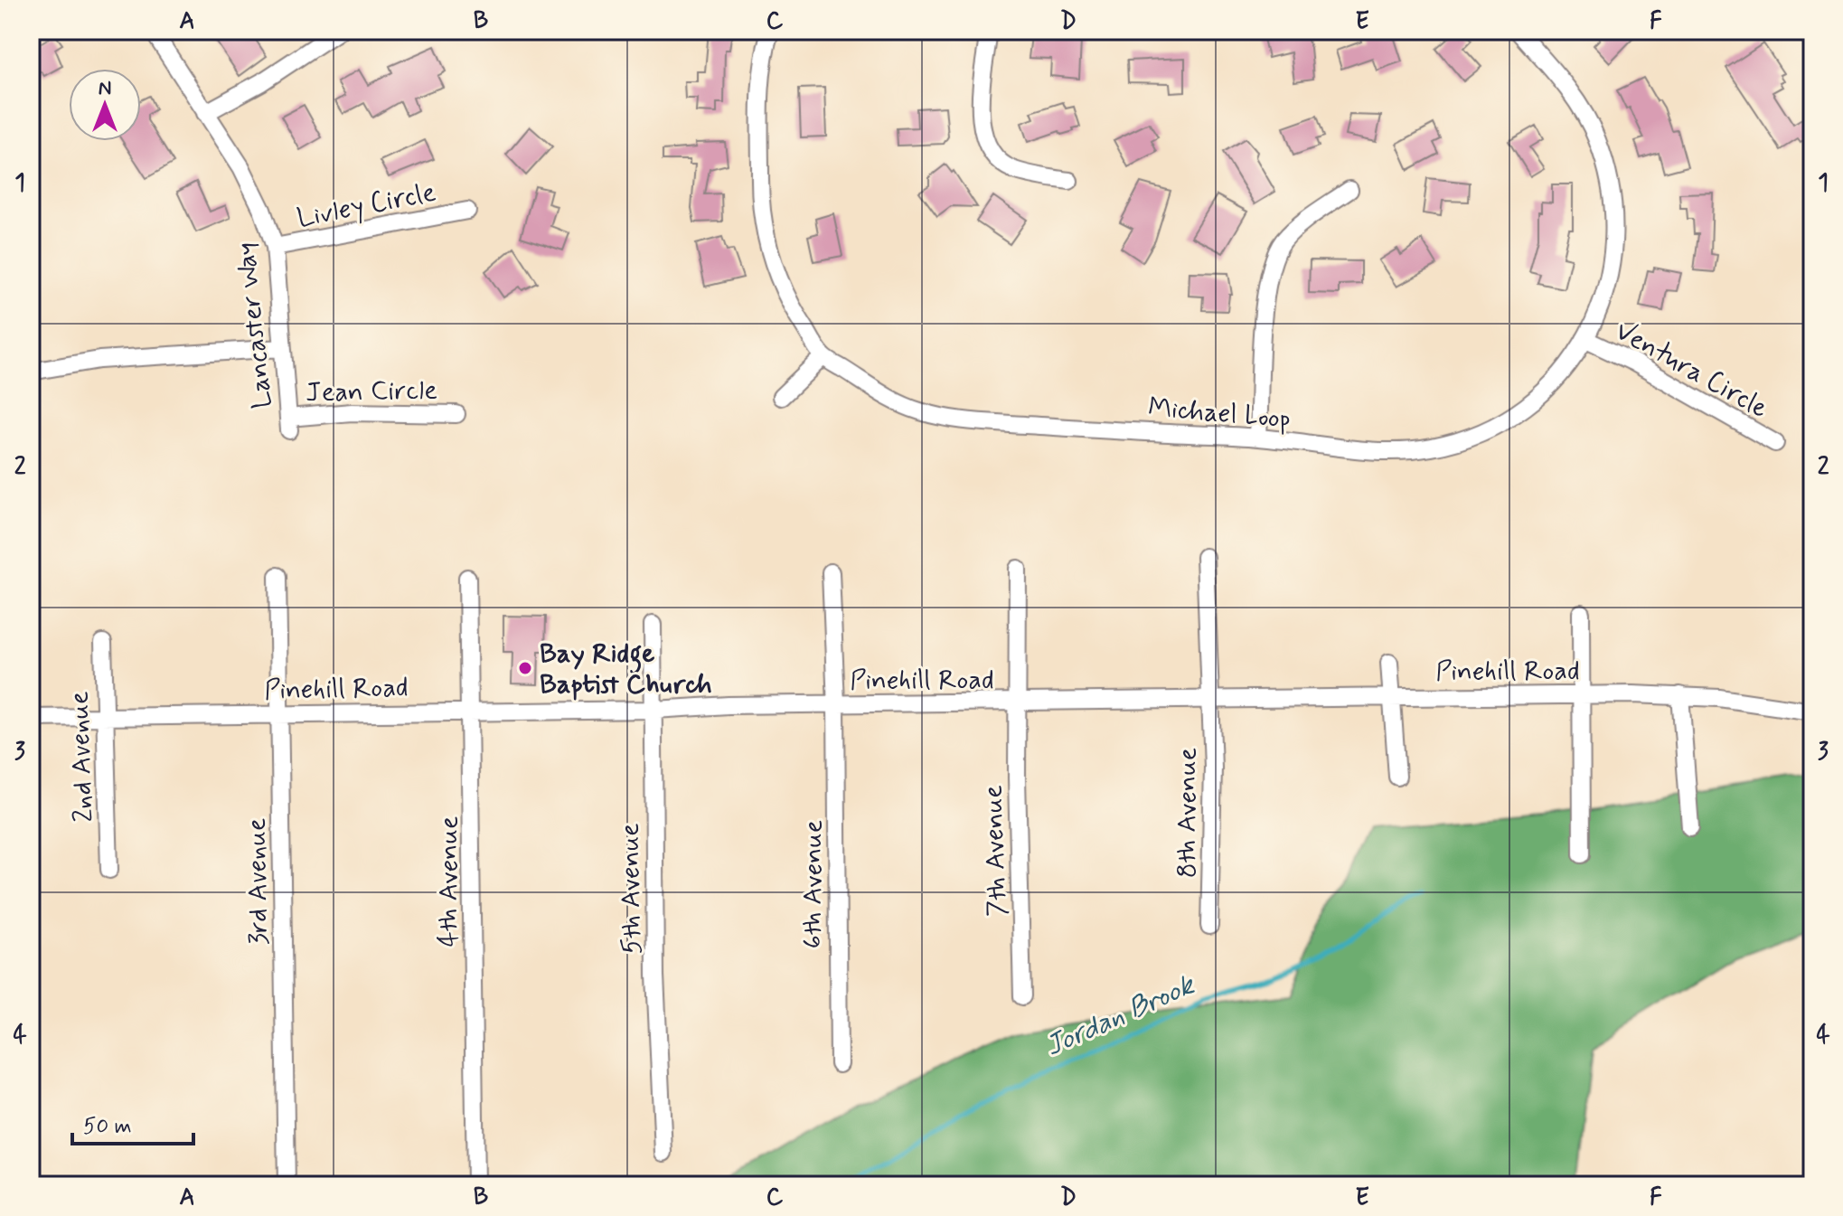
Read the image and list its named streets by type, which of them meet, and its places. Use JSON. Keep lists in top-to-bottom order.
{
  "streets": {
    "street": [
      "Livley Circle",
      "Lancaster Way",
      "Ventura Circle",
      "Jean Circle",
      "Michael Loop",
      "Pinehill Road",
      "2nd Avenue",
      "8th Avenue",
      "7th Avenue",
      "3rd Avenue",
      "4th Avenue",
      "6th Avenue",
      "5th Avenue"
    ]
  },
  "crossings": [
    ["Livley Circle", "Lancaster Way"],
    ["Lancaster Way", "Jean Circle"],
    ["Ventura Circle", "Michael Loop"],
    ["Pinehill Road", "2nd Avenue"],
    ["Pinehill Road", "8th Avenue"],
    ["Pinehill Road", "7th Avenue"],
    ["Pinehill Road", "3rd Avenue"],
    ["Pinehill Road", "4th Avenue"],
    ["Pinehill Road", "6th Avenue"],
    ["Pinehill Road", "5th Avenue"]
  ],
  "water": ["Jordan Brook"],
  "places": ["Bay Ridge Baptist Church"],
  "scale_bar": "50 m",
  "north": "top",
  "grid": {
    "columns": [
      "A",
      "B",
      "C",
      "D",
      "E",
      "F"
    ],
    "rows": [
      "1",
      "2",
      "3",
      "4"
    ]
  }
}
